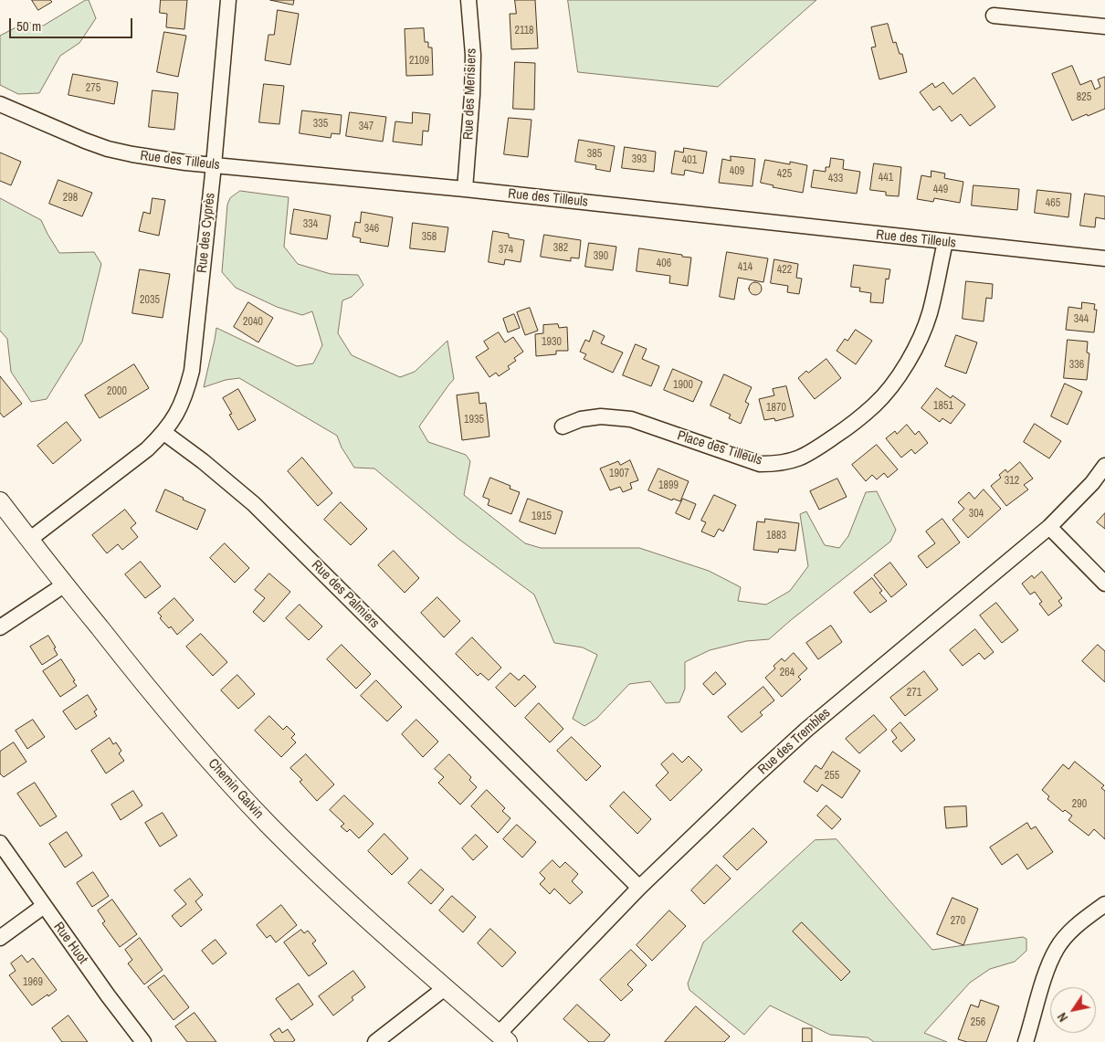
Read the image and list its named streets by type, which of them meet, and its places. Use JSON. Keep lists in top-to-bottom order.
{
  "streets": {
    "street": [
      "Rue des Merisiers",
      "Rue des Tilleuls",
      "Rue des Cyprès",
      "Place des Tilleuls",
      "Rue des Palmiers",
      "Rue des Trembles",
      "Chemin Galvin",
      "Rue Huot"
    ]
  },
  "crossings": [
    ["Rue des Merisiers", "Rue des Tilleuls"],
    ["Rue des Tilleuls", "Rue des Cyprès"],
    ["Rue des Tilleuls", "Place des Tilleuls"],
    ["Rue des Cyprès", "Rue des Palmiers"],
    ["Rue des Palmiers", "Rue des Trembles"],
    ["Rue des Trembles", "Chemin Galvin"]
  ],
  "house_numbers": [
    "2118",
    "2109",
    "275",
    "825",
    "335",
    "347",
    "385",
    "393",
    "401",
    "409",
    "425",
    "441",
    "433",
    "449",
    "298",
    "465",
    "334",
    "346",
    "358",
    "382",
    "374",
    "390",
    "406",
    "414",
    "422",
    "2035",
    "344",
    "2040",
    "1930",
    "336",
    "1900",
    "2000",
    "1851",
    "1870",
    "1935",
    "1907",
    "312",
    "1899",
    "304",
    "1915",
    "1883",
    "264",
    "271",
    "255",
    "290",
    "270",
    "1969",
    "256"
  ],
  "scale_bar": "50 m",
  "north": "bottom left"
}
